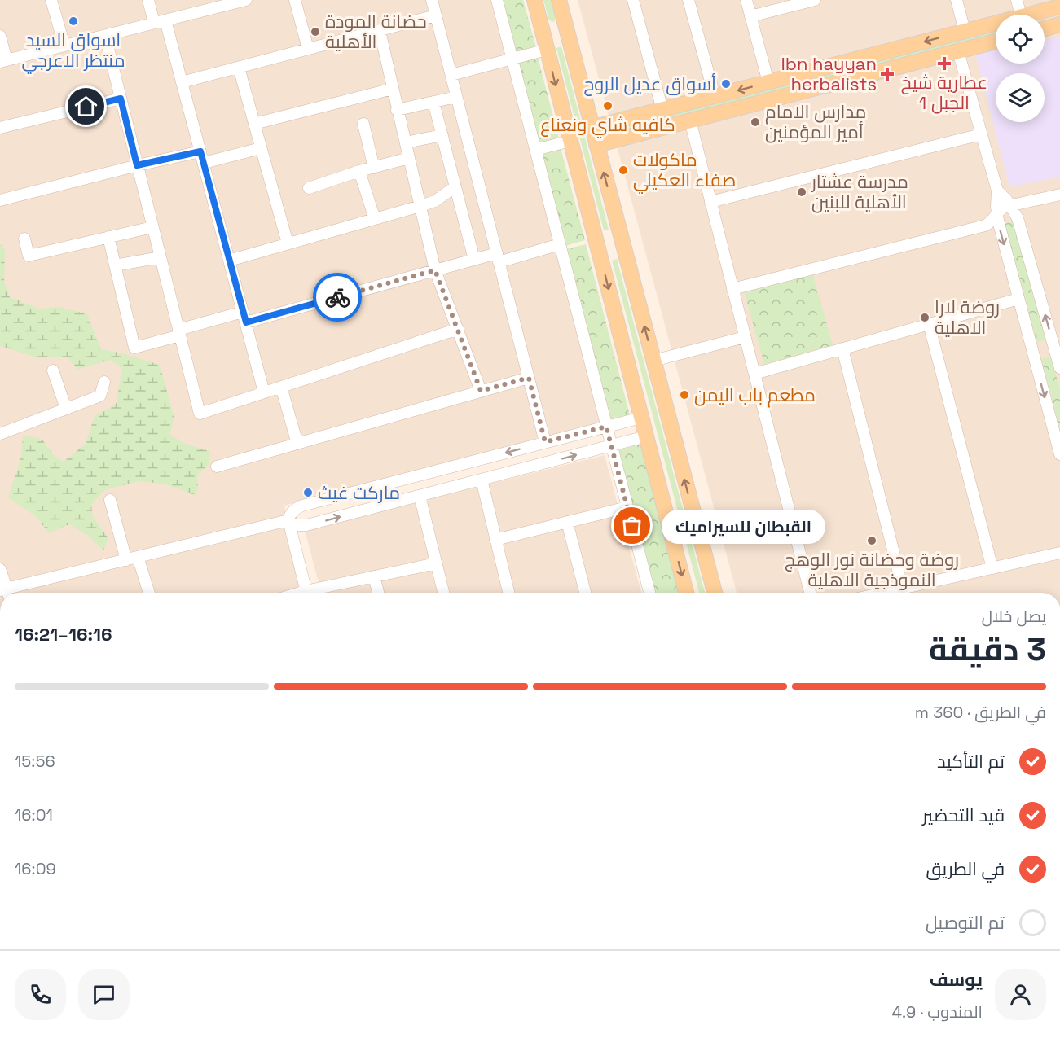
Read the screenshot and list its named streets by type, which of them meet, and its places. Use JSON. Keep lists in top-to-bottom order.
{
  "places": {
    "other": [
      "اسواق السيد منتظر الاعرجي",
      "حضانة المودة الأهلية",
      "أسواق عديل الروح",
      "كافيه شاي ونعناع",
      "مدارس الامام أمير المؤمنين",
      "ماكولات صفاء العكيلي",
      "مدرسة عشتار الأهلية للبنين",
      "روضة لارا الاهلية",
      "مطعم باب اليمن",
      "ماركت غيث",
      "القبطان للسيراميك",
      "روضة وحضانة نور الوهج النموذجية الاهلية"
    ],
    "health": ["عطارية شيخ الجبل 1", "Ibn hayyan herbalists"]
  },
  "page": {
    "bubble": "القبطان للسيراميك",
    "heading": ["3 دقيقة", "يصل خلال", "16:16–16:21"],
    "panel": ["يوسف", "المندوب · 4.9"],
    "bar": "في الطريق · 360 m",
    "list": [
      ["تم التأكيد", "15:56"],
      ["قيد التحضير", "16:01"],
      ["في الطريق", "16:09"],
      "تم التوصيل"
    ]
  }
}
